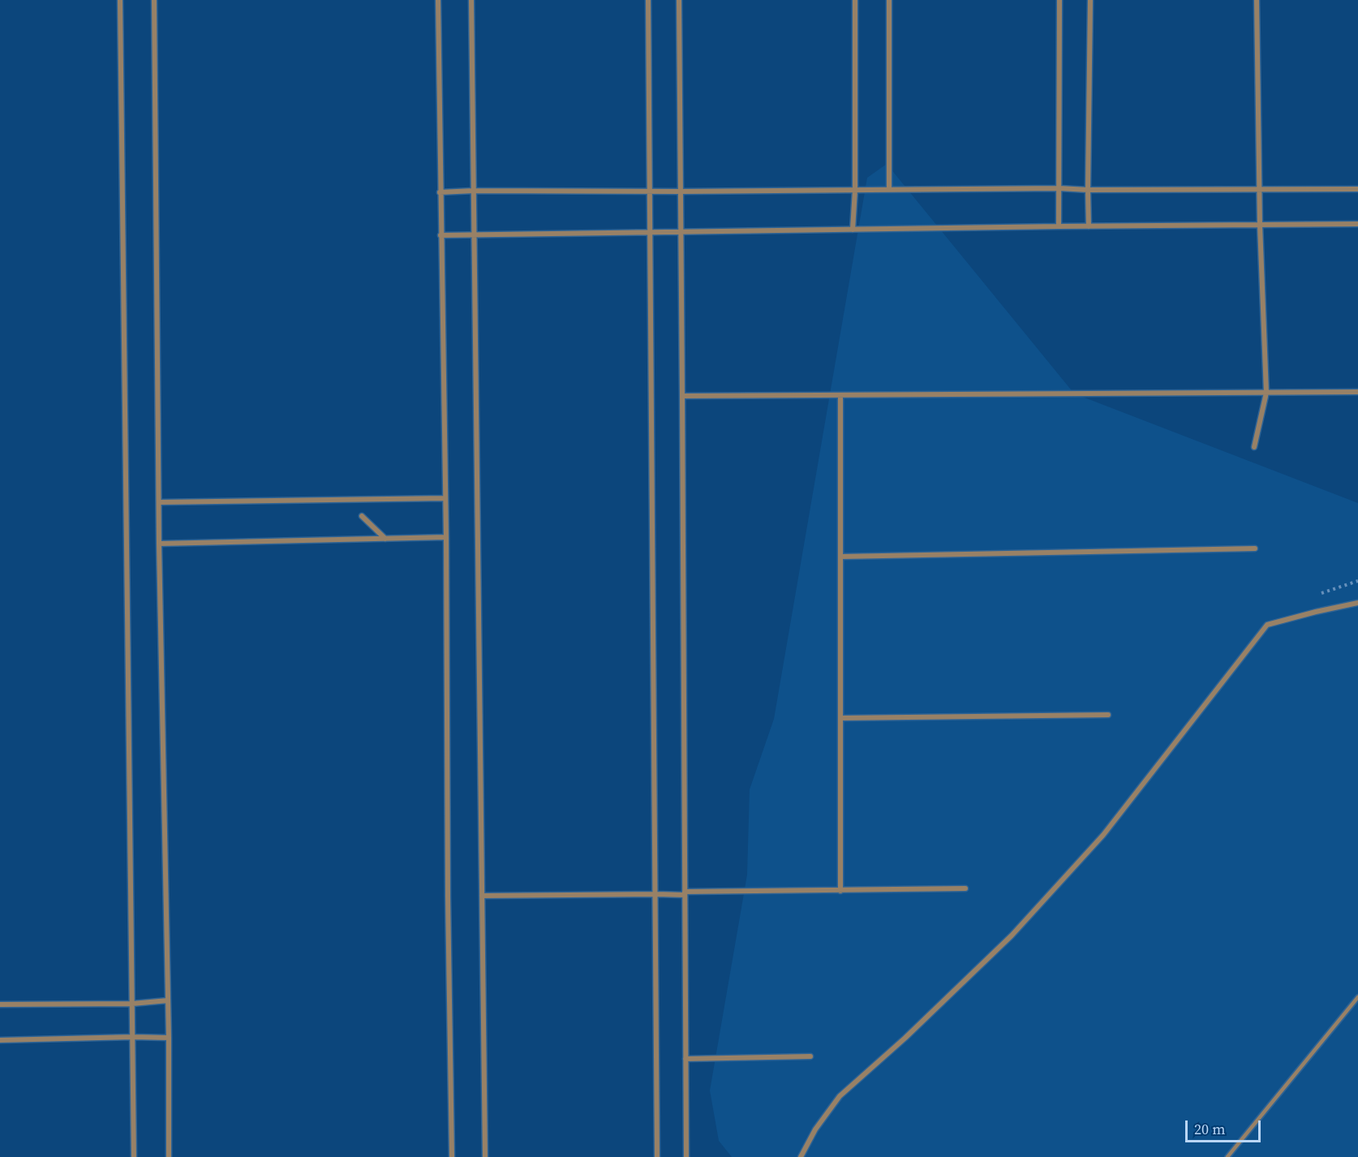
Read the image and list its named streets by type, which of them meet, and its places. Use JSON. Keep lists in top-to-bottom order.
{
  "scale_bar": "20 m"
}
